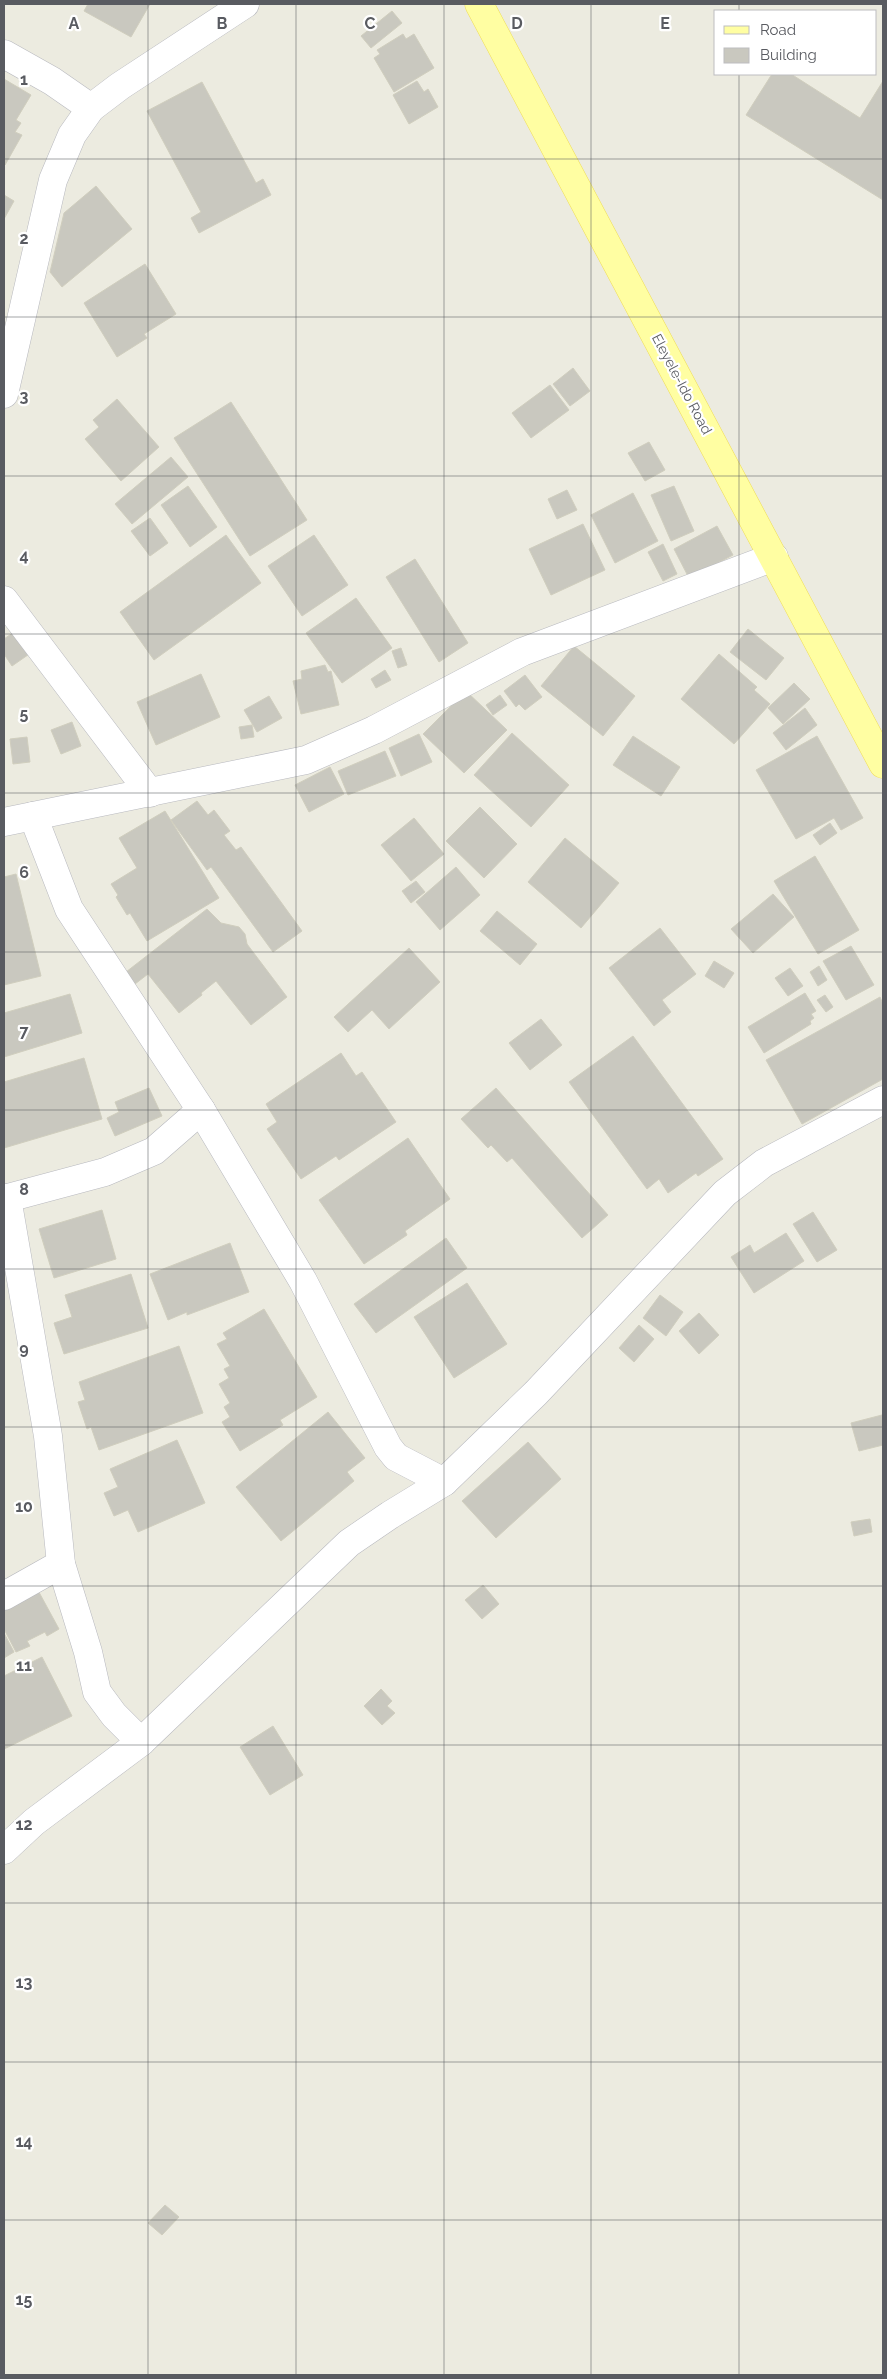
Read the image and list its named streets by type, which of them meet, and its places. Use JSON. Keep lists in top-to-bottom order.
{
  "streets": {
    "main road": ["Eleyele-Ido Road"]
  },
  "legend": ["Road", "Building"],
  "grid": {
    "columns": [
      "A",
      "B",
      "C",
      "D",
      "E"
    ],
    "rows": [
      "1",
      "2",
      "3",
      "4",
      "5",
      "6",
      "7",
      "8",
      "9",
      "10",
      "11",
      "12",
      "13",
      "14",
      "15"
    ]
  }
}
